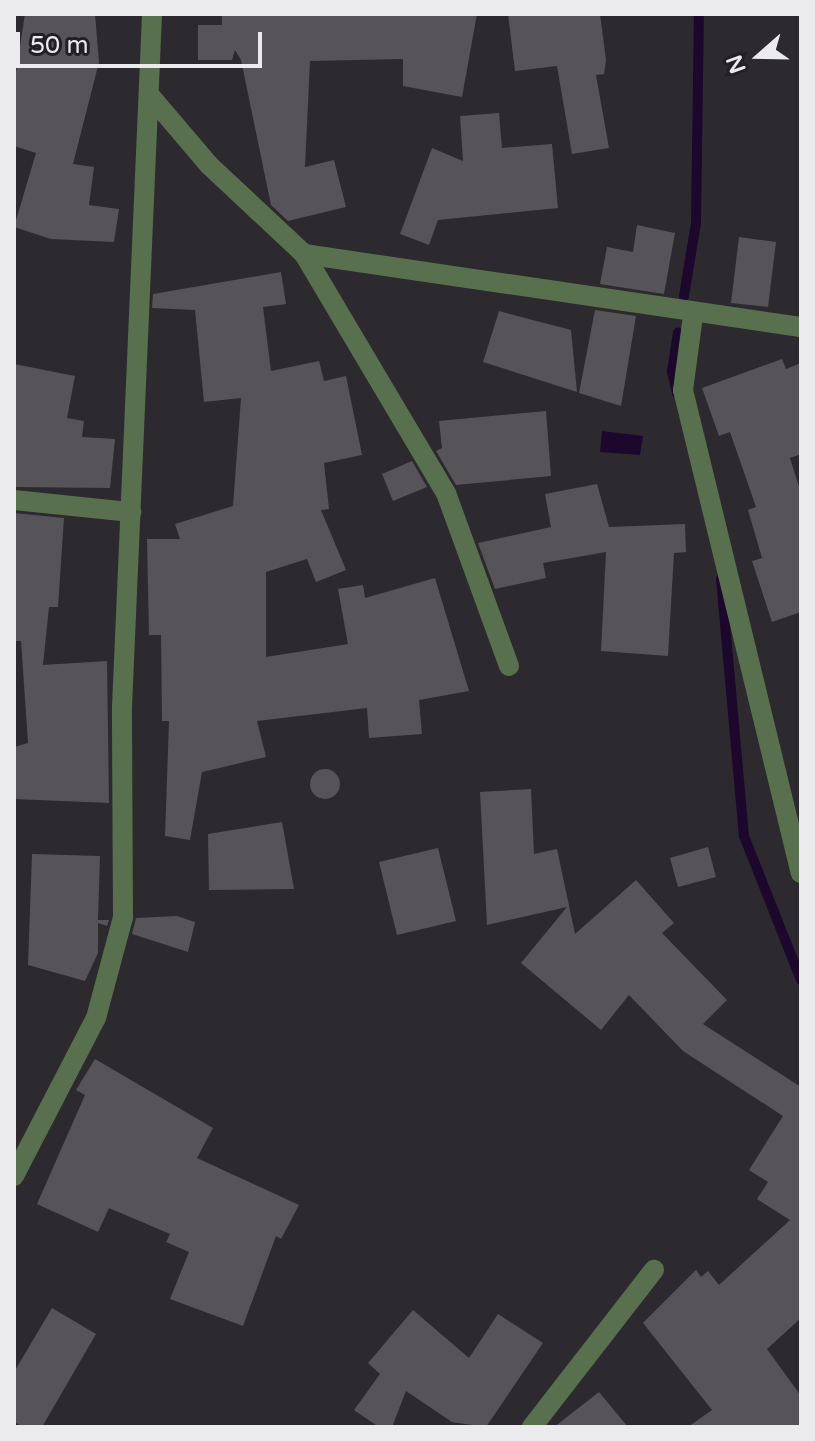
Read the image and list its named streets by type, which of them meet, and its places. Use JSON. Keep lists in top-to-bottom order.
{
  "scale_bar": "50 m",
  "north": "left"
}
